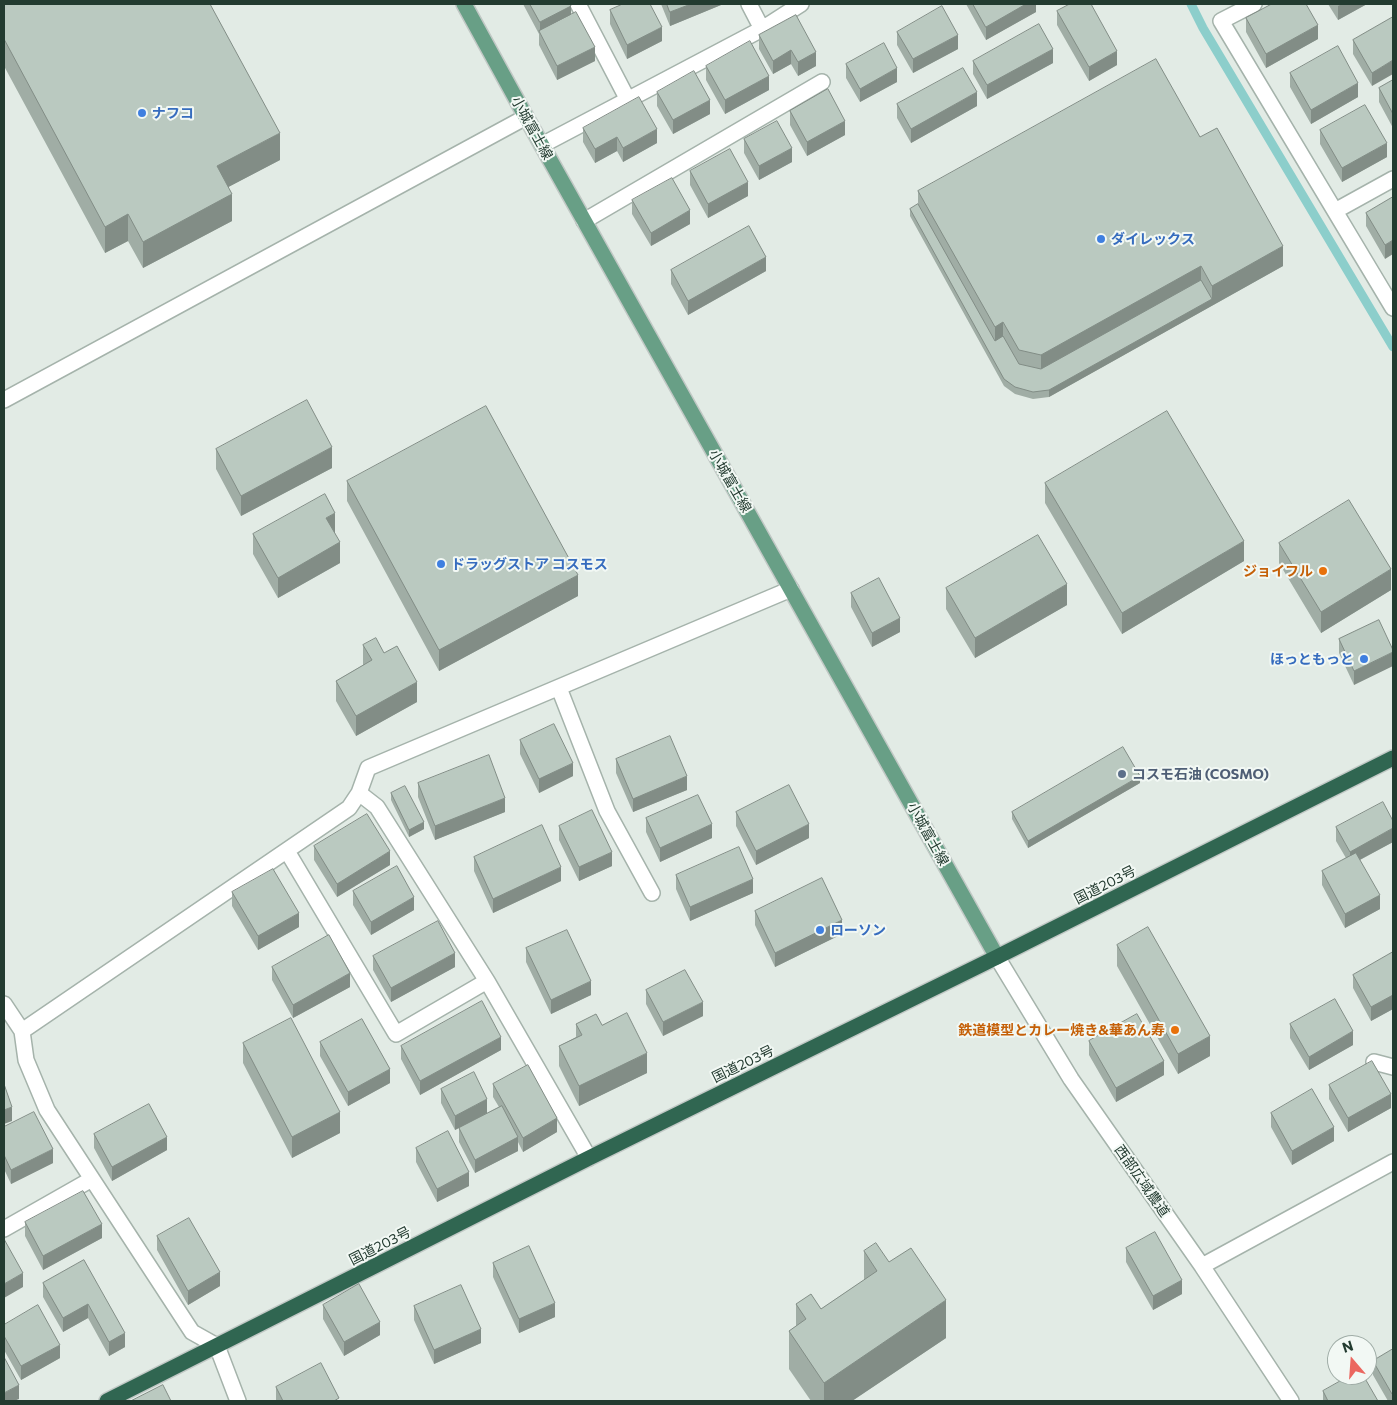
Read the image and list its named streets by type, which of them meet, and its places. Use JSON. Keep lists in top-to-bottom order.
{
  "streets": {
    "highway": ["国道203号"],
    "main road": ["小城富士線"],
    "street": ["西部広域農道"]
  },
  "crossings": [
    ["小城富士線", "国道203号"],
    ["小城富士線", "西部広域農道"],
    ["国道203号", "西部広域農道"]
  ],
  "places": [
    "ナフコ",
    "ダイレックス",
    "ドラッグストア コスモス",
    "ジョイフル",
    "ほっともっと",
    "コスモ石油 (COSMO)",
    "ローソン",
    "鉄道模型とカレー焼き&華あん寿"
  ],
  "north": "top"
}
